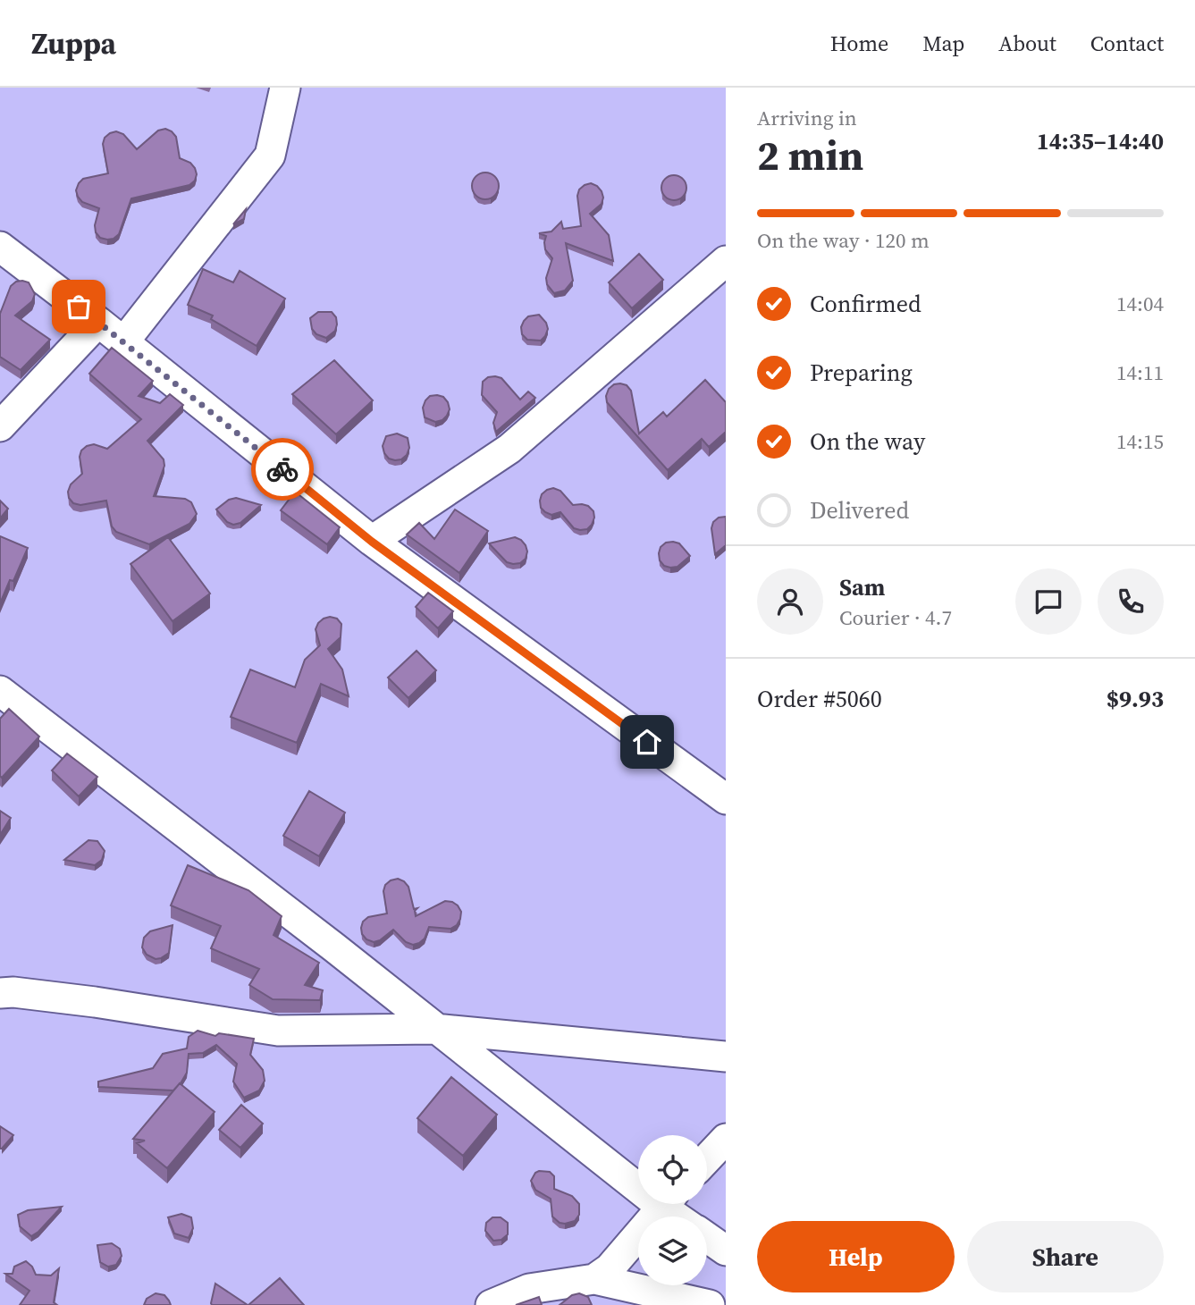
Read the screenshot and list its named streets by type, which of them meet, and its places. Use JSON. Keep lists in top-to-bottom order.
{
  "page": {
    "header": "Zuppa",
    "nav": [
      "Home",
      "Map",
      "About",
      "Contact"
    ],
    "heading": ["2 min", "Arriving in", "14:35–14:40"],
    "panel": [
      "Sam",
      "Courier · 4.7",
      "Order #5060",
      "$9.93"
    ],
    "bar": "On the way · 120 m",
    "list": [
      ["Confirmed", "14:04"],
      ["Preparing", "14:11"],
      ["On the way", "14:15"],
      "Delivered"
    ],
    "buttons": ["Help", "Share"]
  }
}
